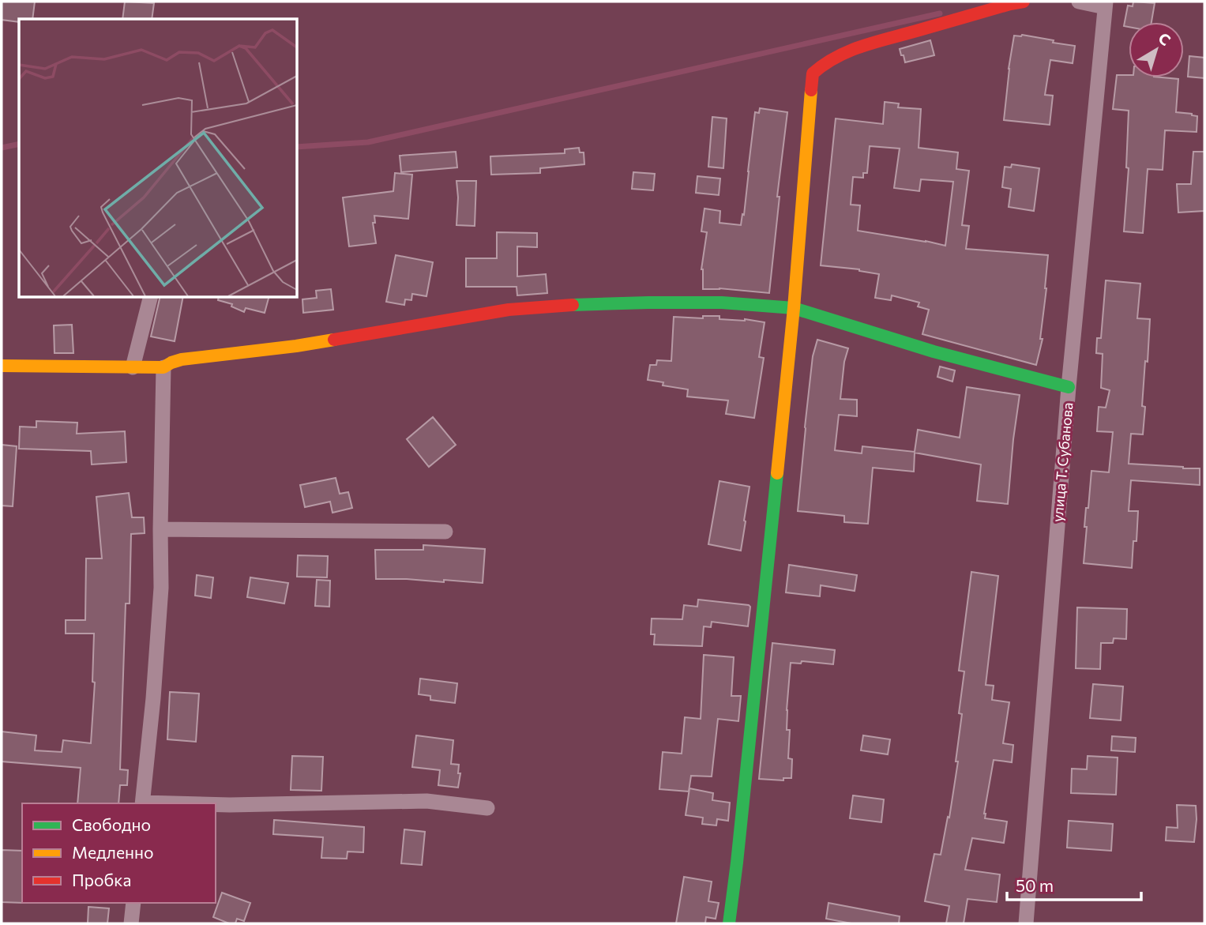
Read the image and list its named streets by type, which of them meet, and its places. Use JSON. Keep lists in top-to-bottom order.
{
  "streets": {
    "street": ["улица Т. Субанова"]
  },
  "legend": ["Свободно", "Медленно", "Пробка"],
  "scale_bar": "50 m",
  "north": "top right"
}
